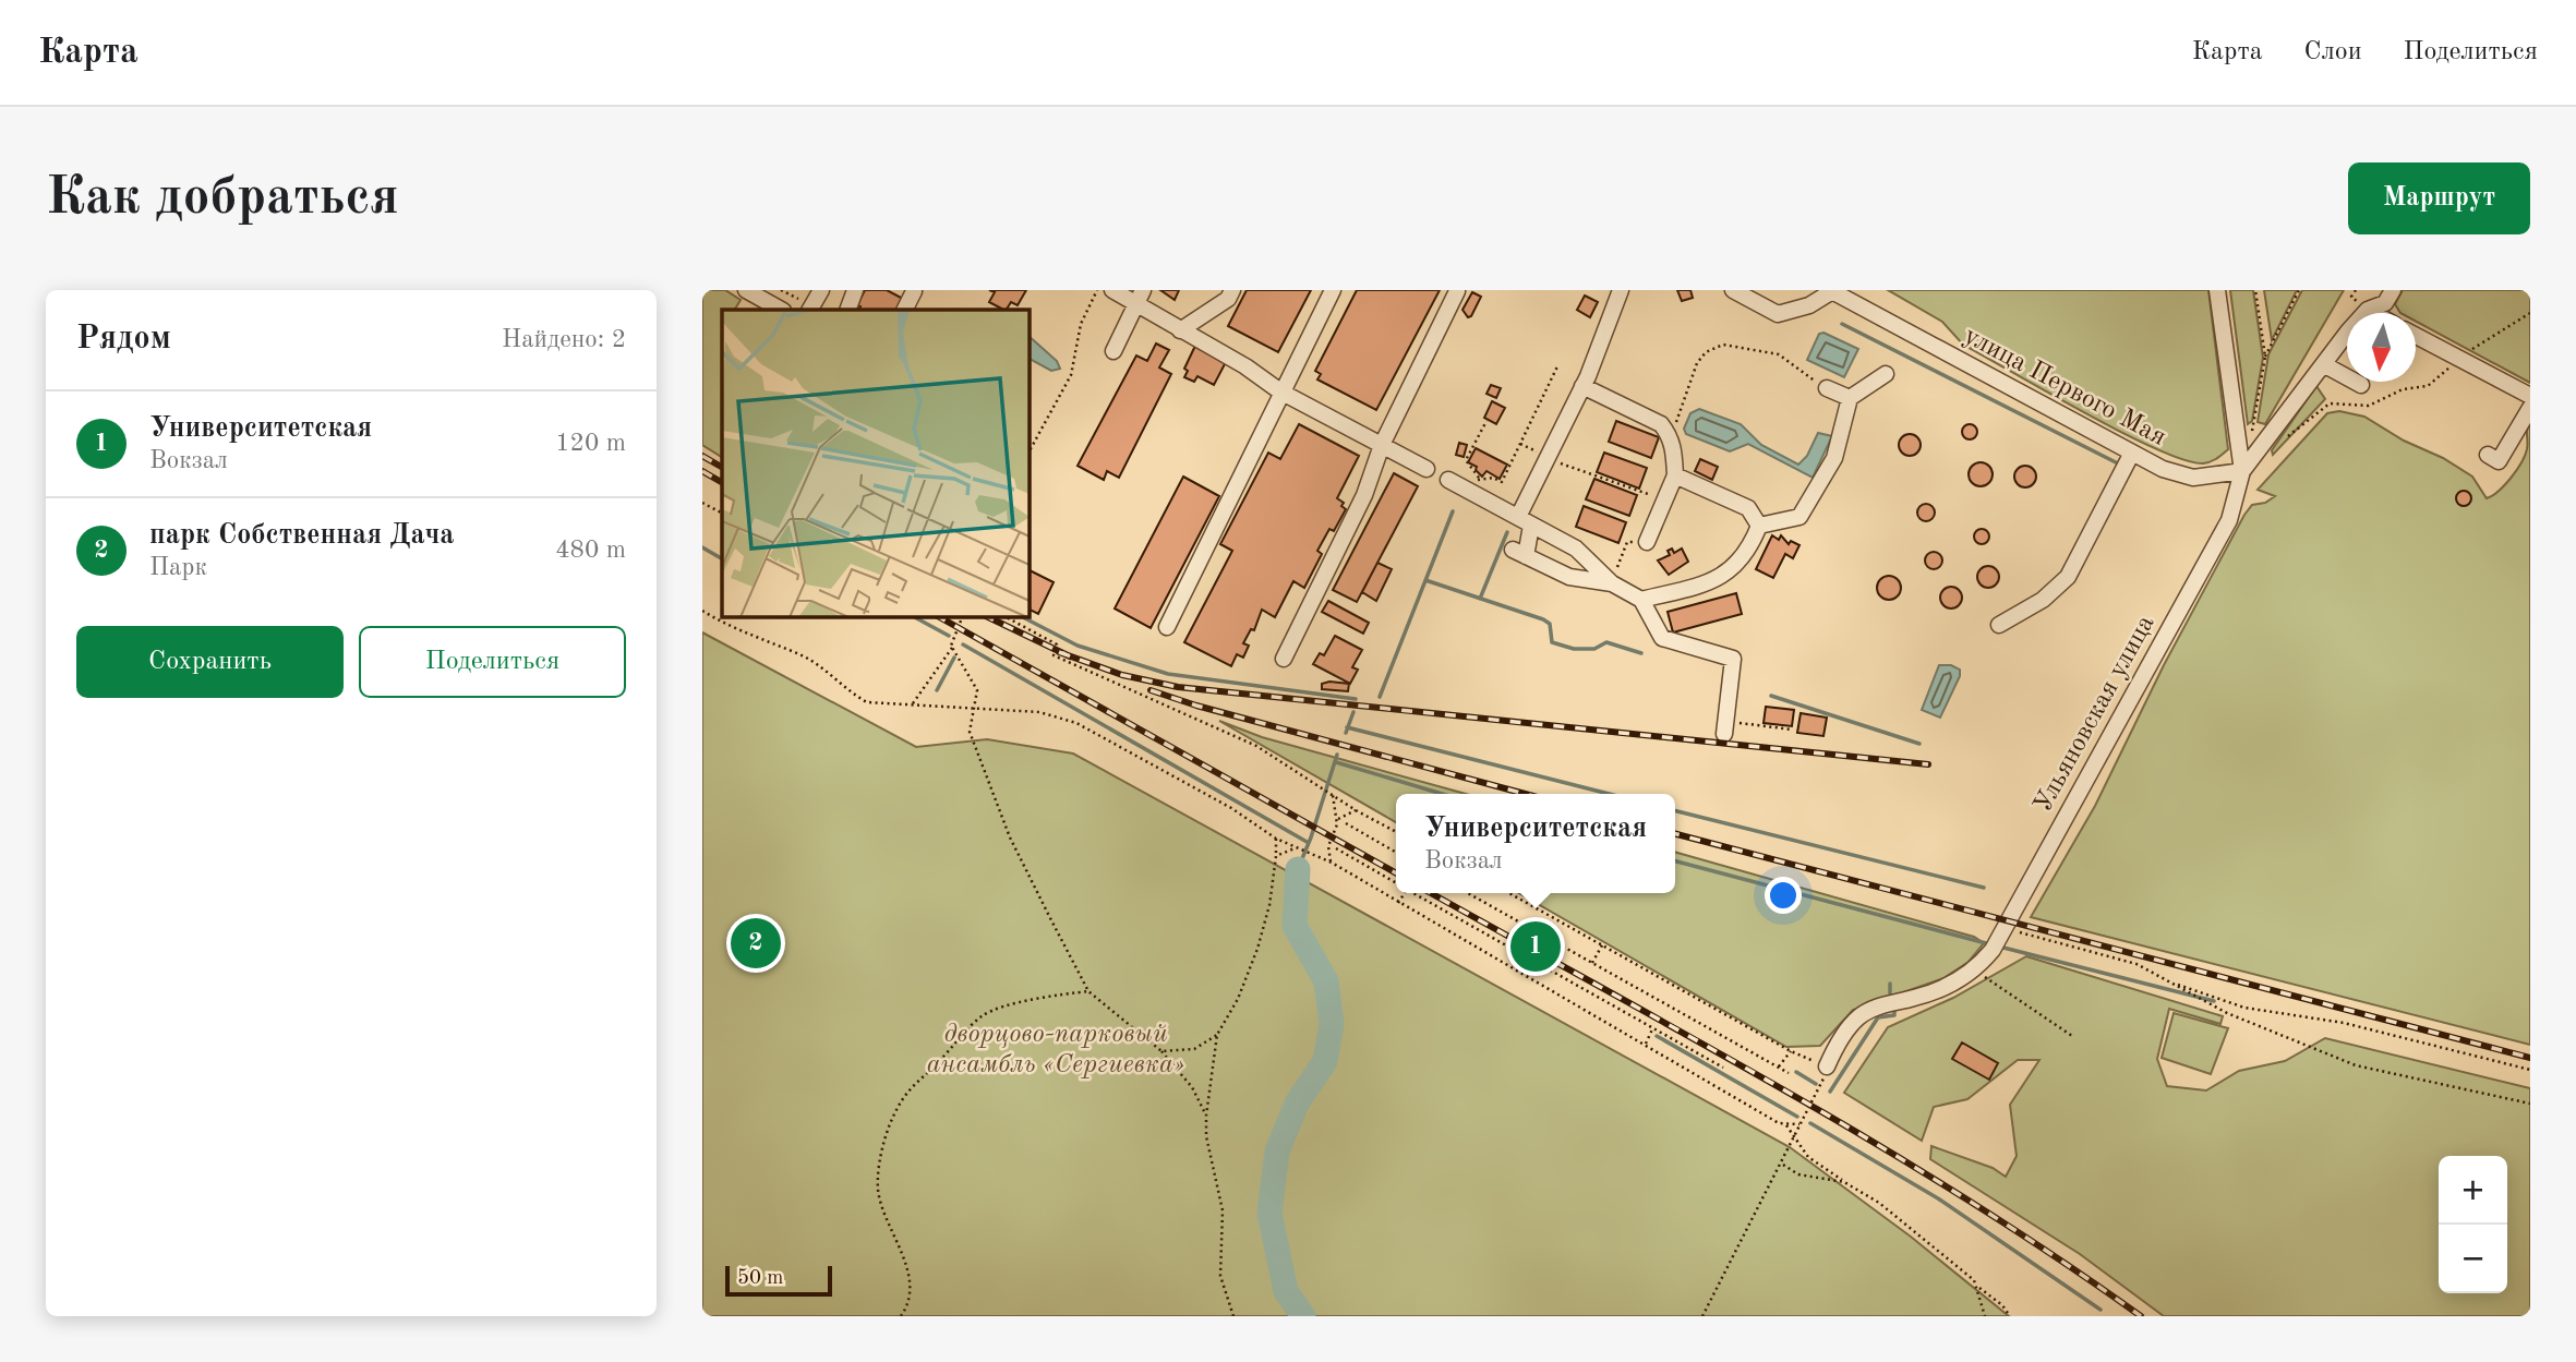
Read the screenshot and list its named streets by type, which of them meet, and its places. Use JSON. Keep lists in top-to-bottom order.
{
  "streets": {
    "street": ["улица Первого Мая", "Ульяновская улица"]
  },
  "crossings": [
    ["улица Первого Мая", "Ульяновская улица"]
  ],
  "parks": ["дворцово-парковый ансамбль «Сергиевка»"],
  "scale_bar": "50 m",
  "north": "bottom",
  "page": {
    "header": "Карта",
    "nav": ["Карта", "Слои", "Поделиться"],
    "buttons": [
      "Маршрут",
      ["Сохранить", "Поделиться"]
    ],
    "title": "Как добраться",
    "heading": ["Рядом", "Найдено: 2"],
    "list": [
      {
        "mark": "1",
        "name": "Университетская",
        "note": "Вокзал",
        "value": "120 m"
      },
      {
        "mark": "2",
        "name": "парк Собственная Дача",
        "note": "Парк",
        "value": "480 m"
      }
    ],
    "popup": ["Университетская", "Вокзал"],
    "pins": ["2", "1"],
    "map_buttons": ["+", "−"],
    "scale": "50 m"
  }
}
